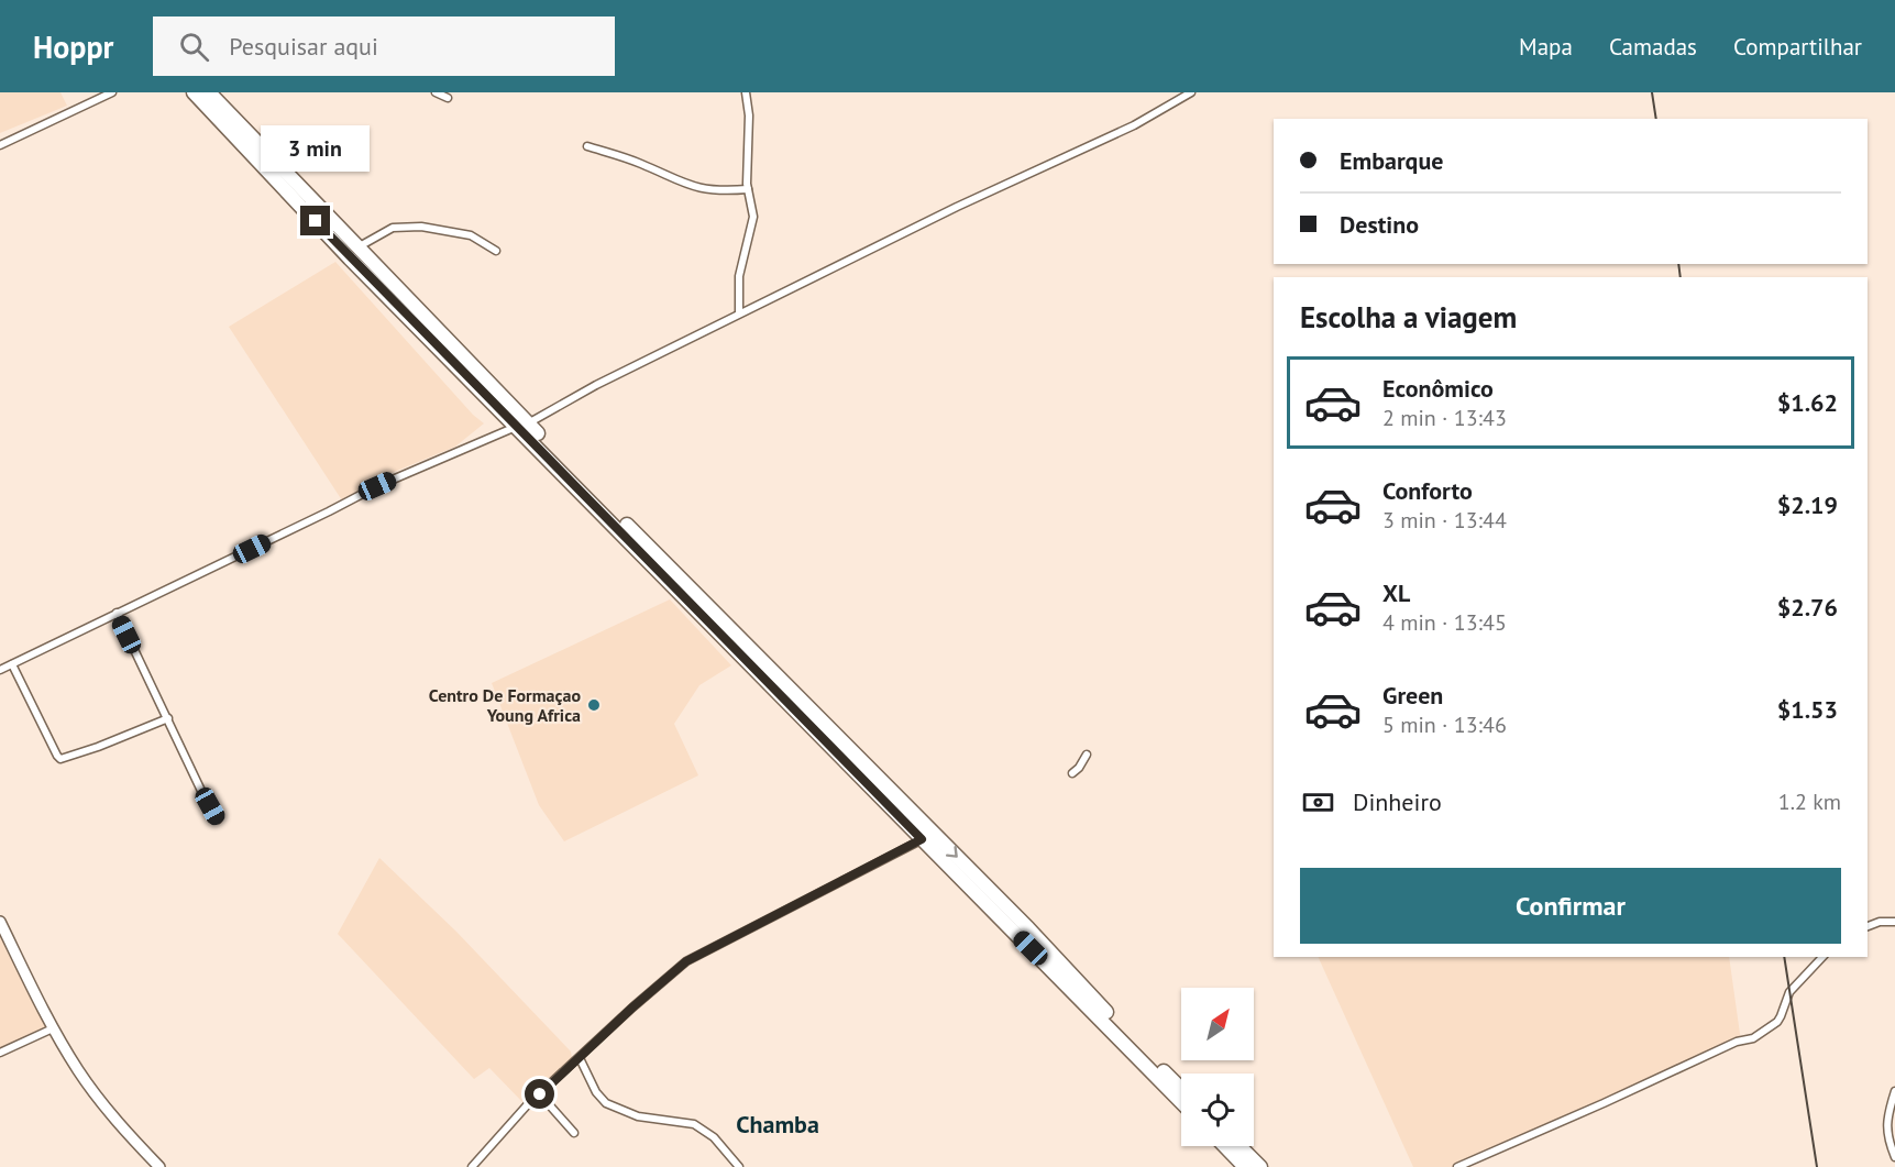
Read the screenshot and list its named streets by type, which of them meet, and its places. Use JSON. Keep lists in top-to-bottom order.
{
  "districts": ["Chamba"],
  "places": ["Centro De Formaçao Young Africa"],
  "north": "top right",
  "page": {
    "header": "Hoppr",
    "search": "Pesquisar aqui",
    "nav": ["Mapa", "Camadas", "Compartilhar"],
    "banner": ["Embarque", "Destino"],
    "bubble": "3 min",
    "heading": "Escolha a viagem",
    "list": [
      {
        "name": "Econômico",
        "note": "2 min · 13:43",
        "value": "$1.62"
      },
      {
        "name": "Conforto",
        "note": "3 min · 13:44",
        "value": "$2.19"
      },
      {
        "name": "XL",
        "note": "4 min · 13:45",
        "value": "$2.76"
      },
      {
        "name": "Green",
        "note": "5 min · 13:46",
        "value": "$1.53"
      }
    ],
    "pay": ["Dinheiro", "1.2 km"],
    "buttons": "Confirmar"
  }
}
